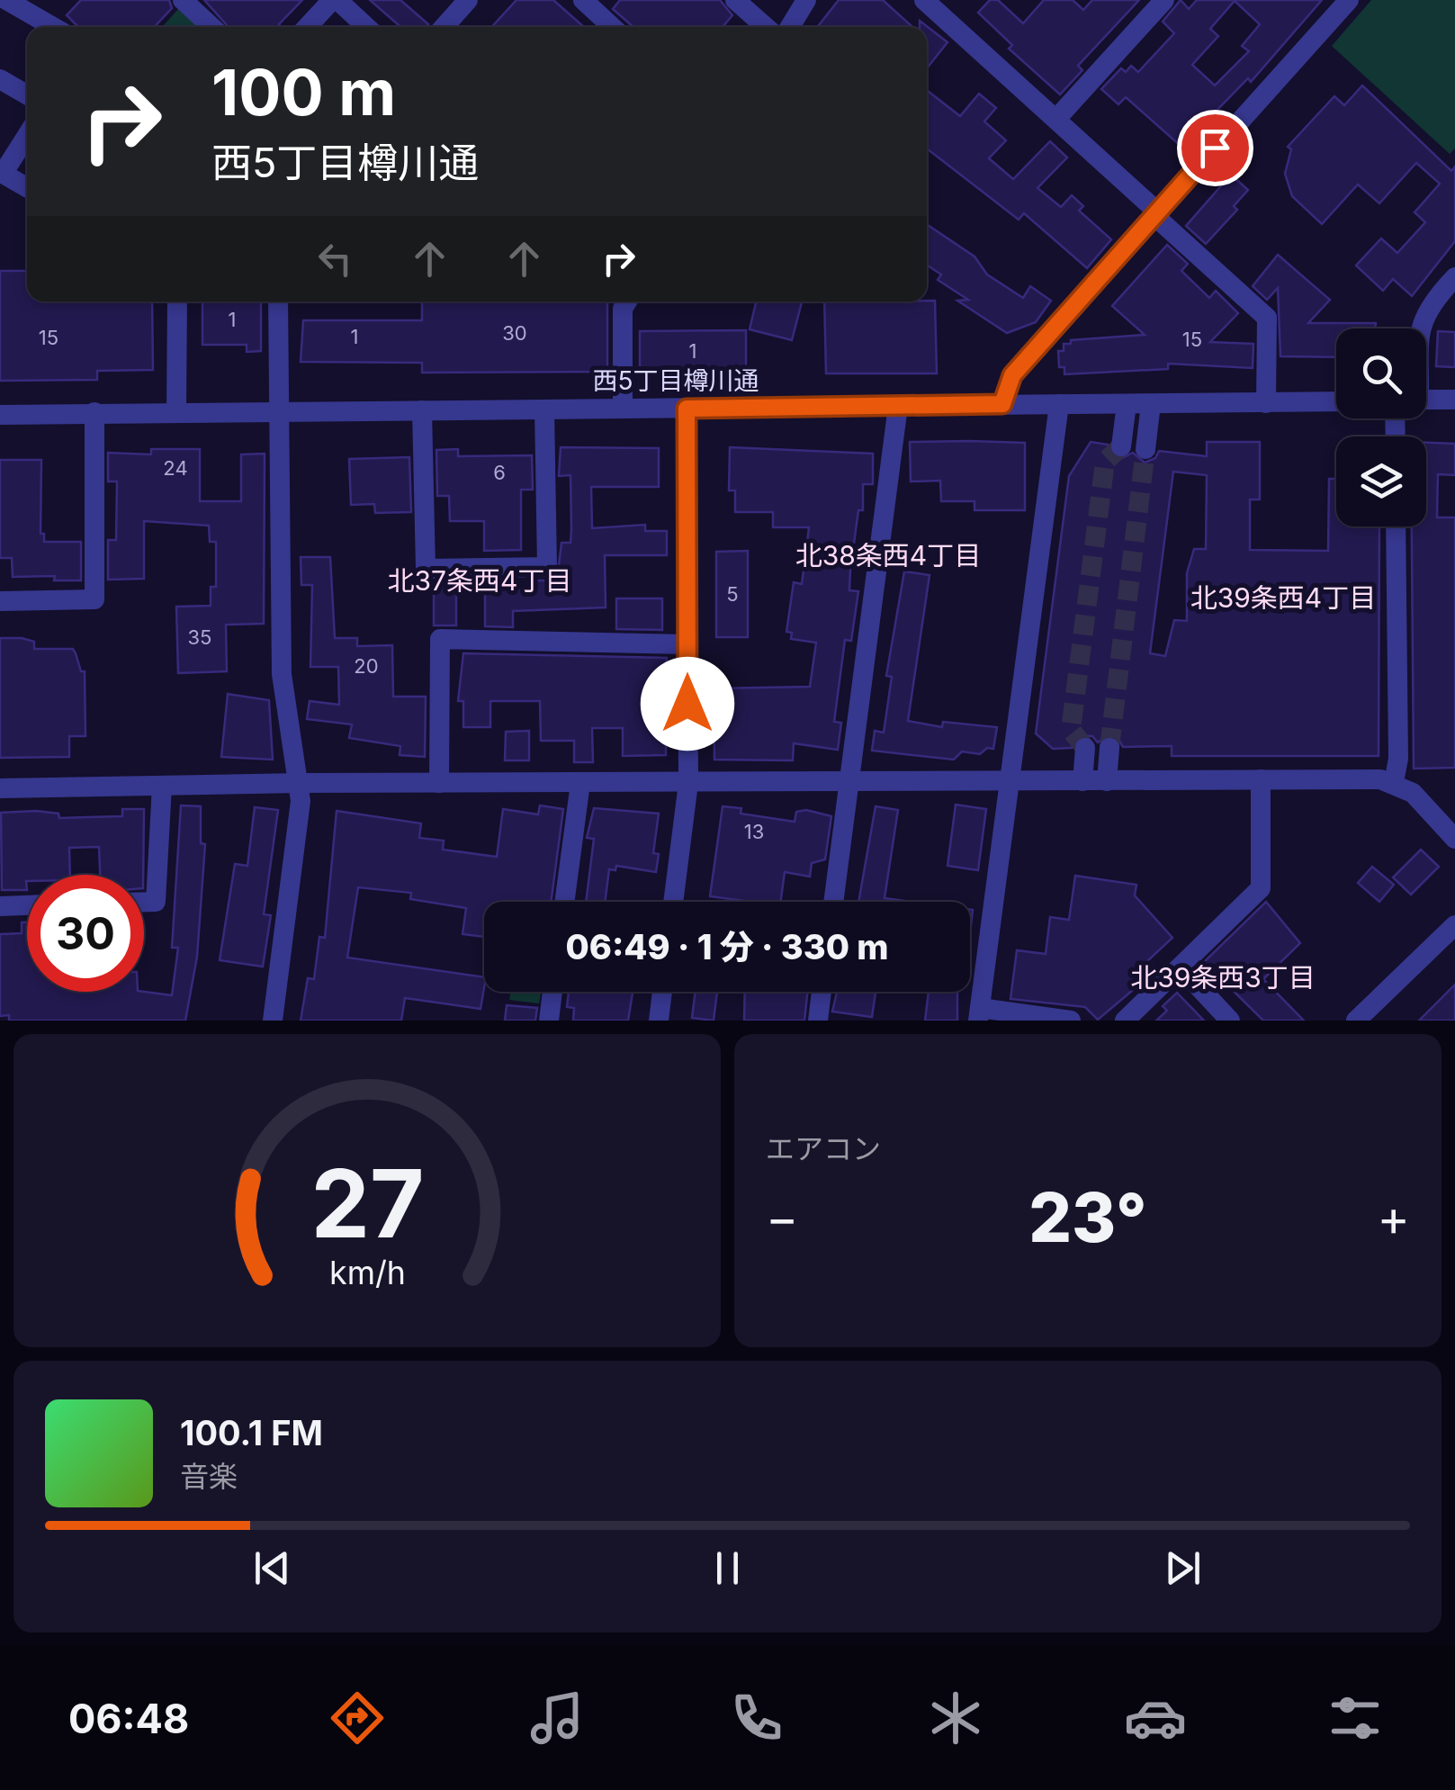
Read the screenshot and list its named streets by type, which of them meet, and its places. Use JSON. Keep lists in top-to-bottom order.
{
  "streets": {
    "street": ["西5丁目樽川通"]
  },
  "districts": [
    "北38条西4丁目",
    "北37条西4丁目",
    "北39条西4丁目",
    "北39条西3丁目"
  ],
  "house_numbers": [
    "1",
    "30",
    "1",
    "15",
    "15",
    "1",
    "24",
    "6",
    "5",
    "35",
    "20",
    "13"
  ],
  "page": {
    "turn": ["100 m", "西5丁目樽川通"],
    "limit": "30",
    "trip": "06:49 · 1 分 · 330 m",
    "tile": "エアコン",
    "heat": ["−", "23°", "+"],
    "song": ["100.1 FM", "音楽"],
    "tabs": "06:48",
    "gauge": ["27", "km/h"]
  }
}
